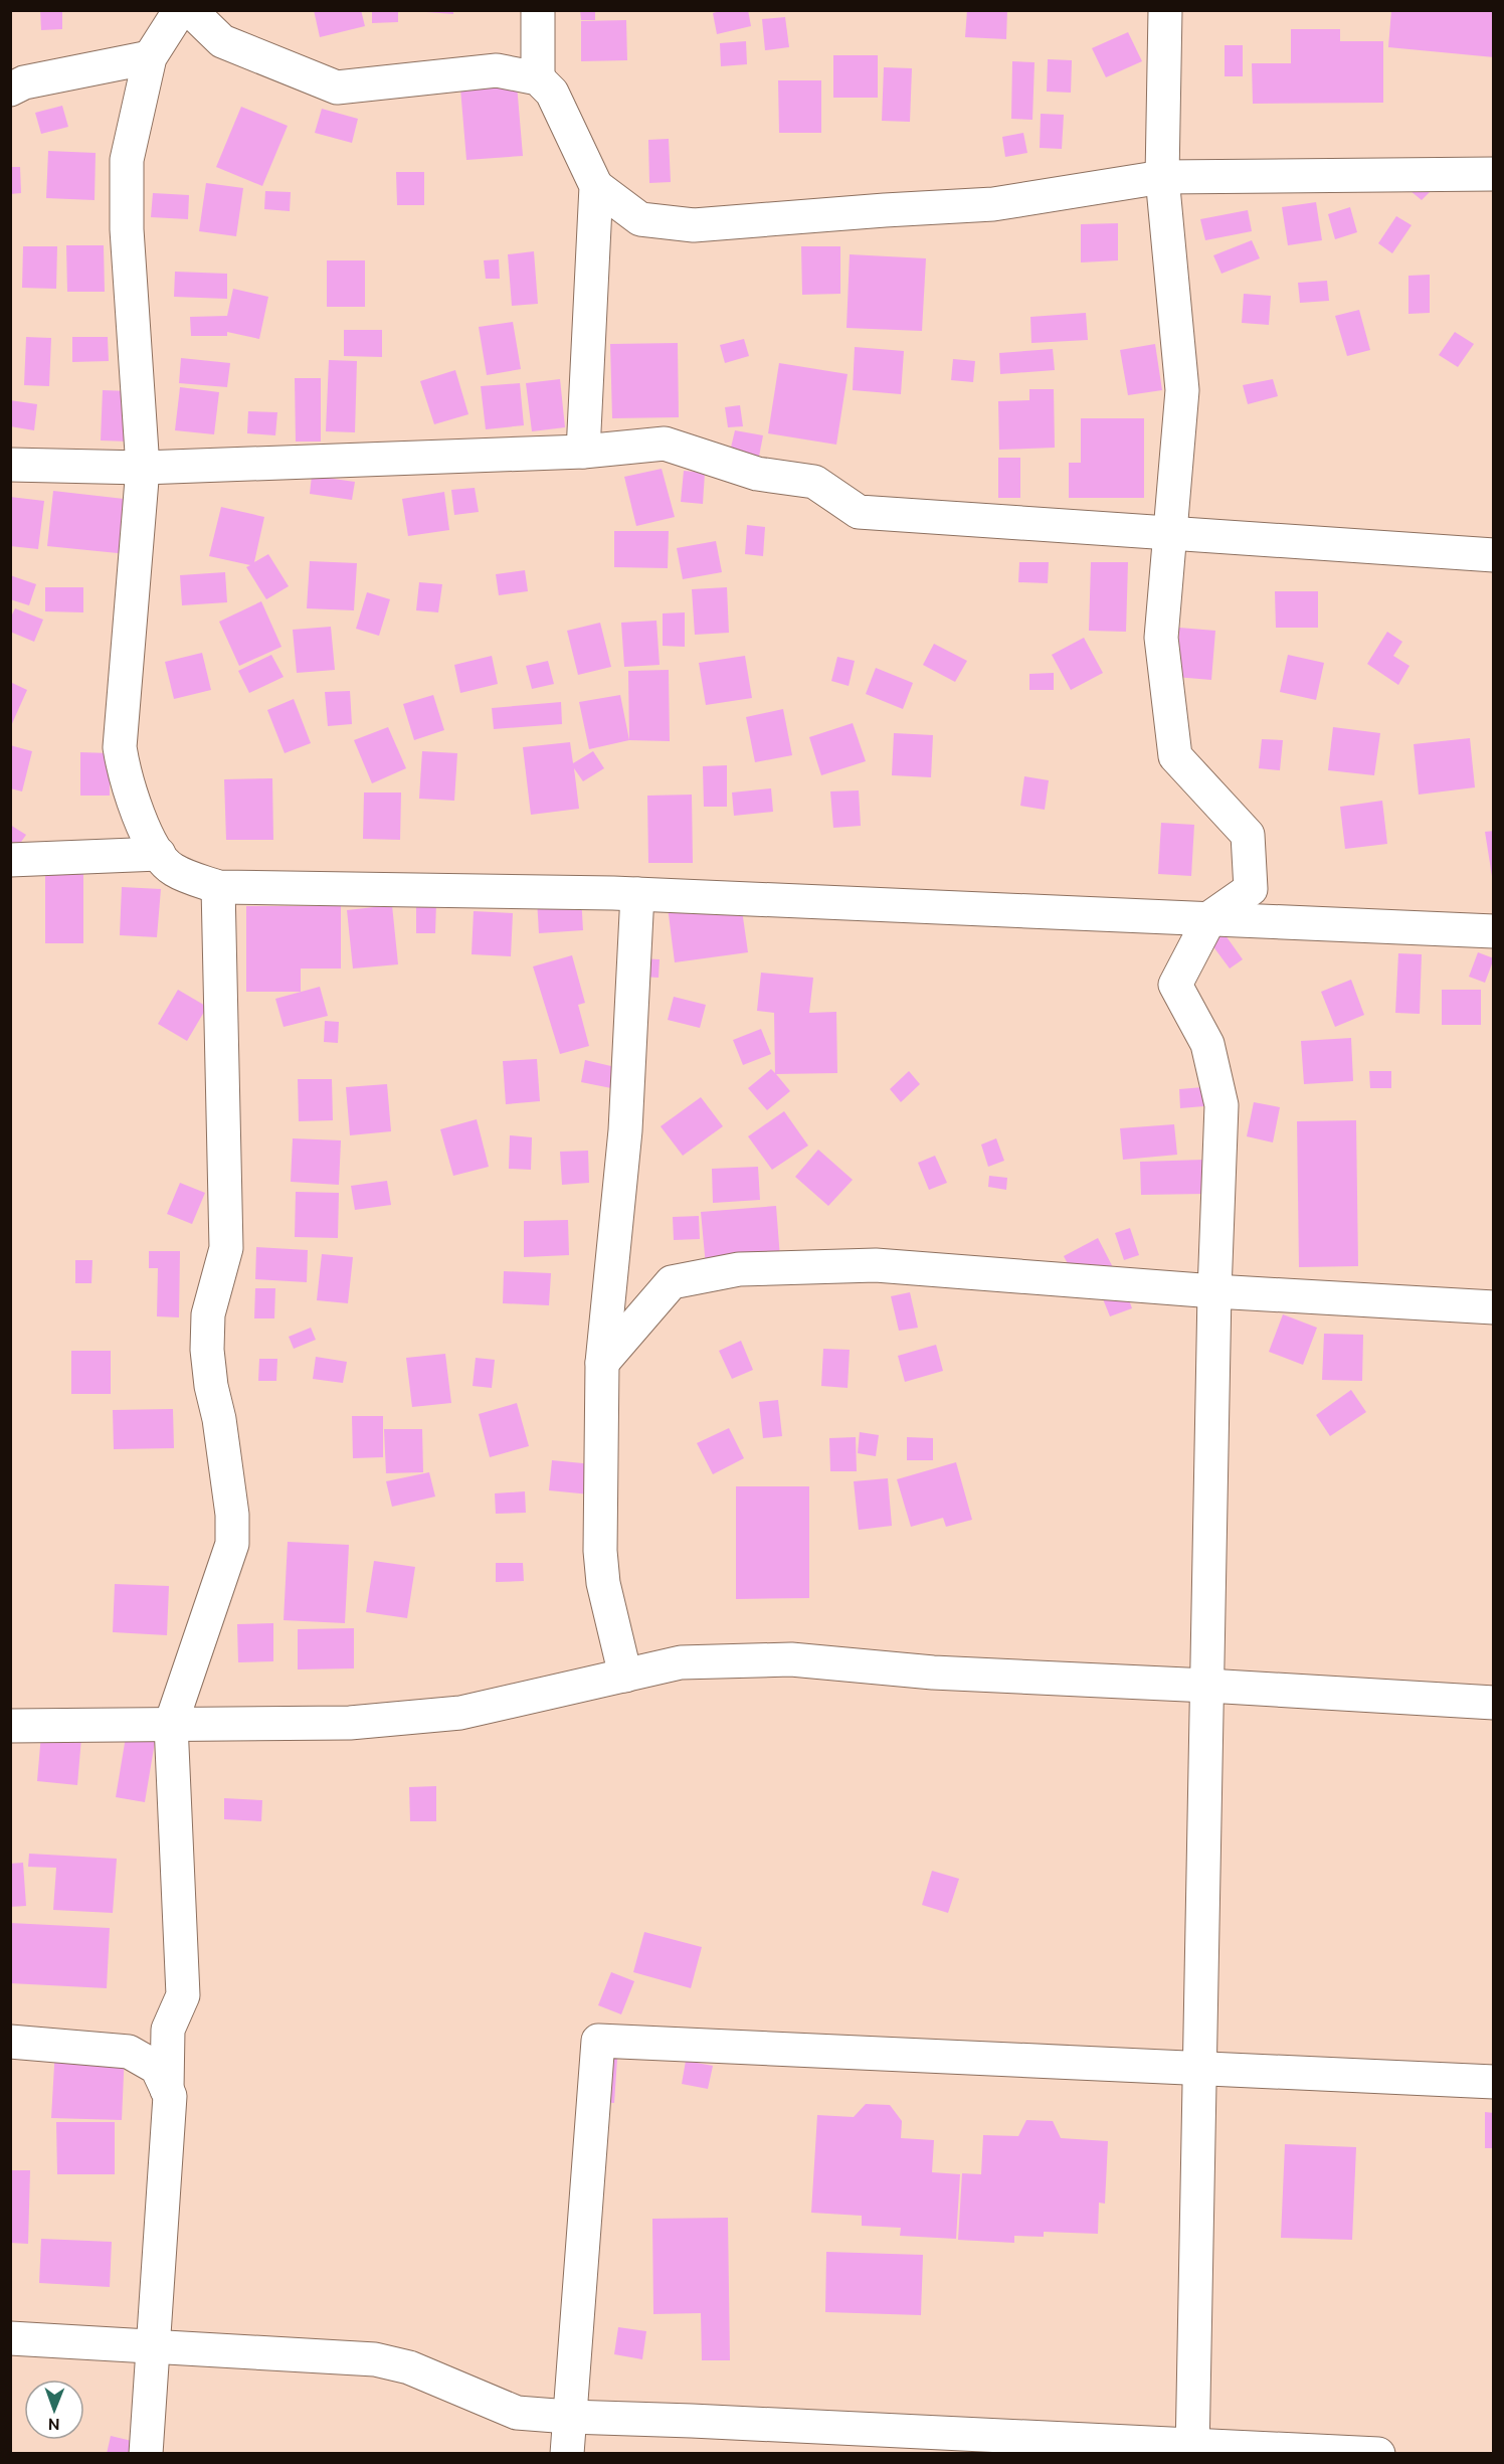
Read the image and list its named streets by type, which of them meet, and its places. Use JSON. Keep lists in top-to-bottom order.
{
  "north": "bottom"
}
